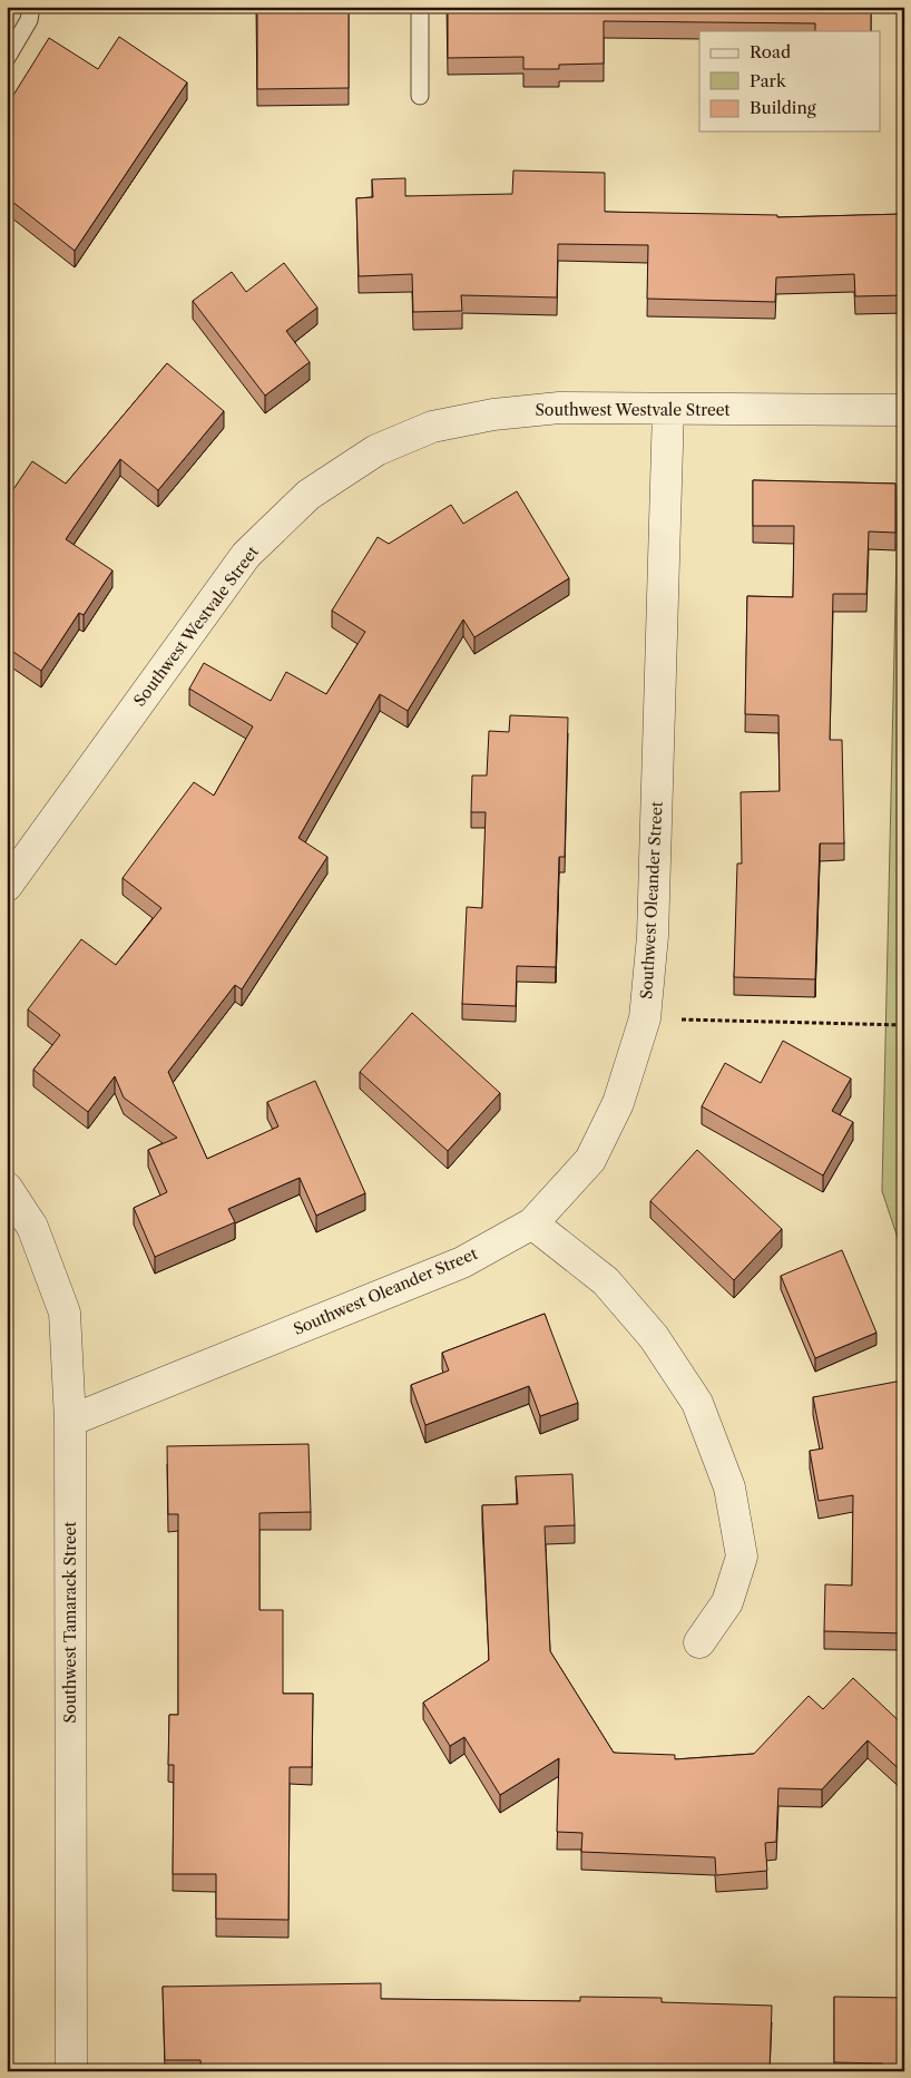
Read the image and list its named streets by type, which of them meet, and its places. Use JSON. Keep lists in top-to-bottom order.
{
  "streets": {
    "street": ["Southwest Westvale Street", "Southwest Oleander Street", "Southwest Tamarack Street"]
  },
  "crossings": [
    ["Southwest Westvale Street", "Southwest Oleander Street"],
    ["Southwest Oleander Street", "Southwest Tamarack Street"]
  ],
  "legend": ["Road", "Park", "Building"]
}
